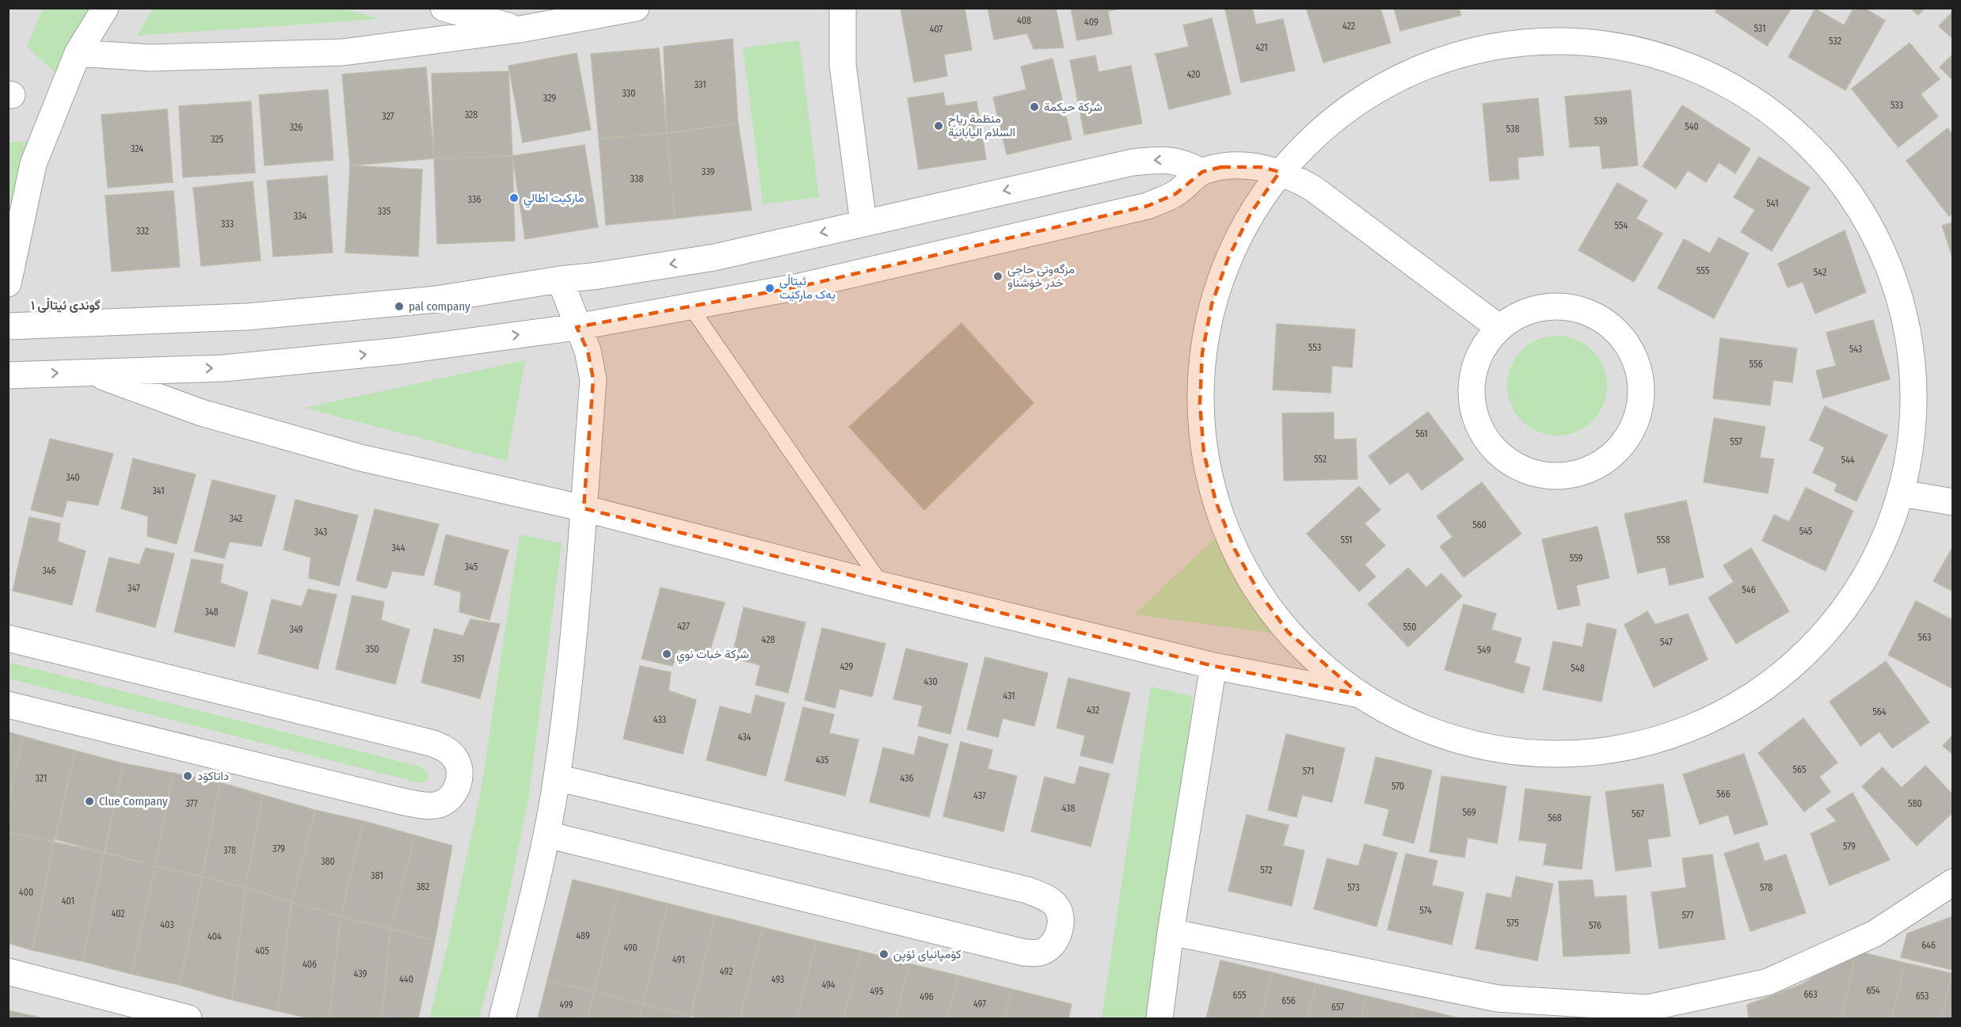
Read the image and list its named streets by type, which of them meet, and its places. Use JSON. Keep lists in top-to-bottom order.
{
  "districts": ["گوندی ئیتاڵی ١"],
  "places": [
    "شركة حيكمة",
    "منظمة رياح السلام اليابانية",
    "ماركيت اطالي",
    "مزگه‌وتی حاجی خدر خۆشناو",
    "ئیتاڵی یەک مارکێت",
    "pal company",
    "شركة خبات نوي",
    "داتاکۆد",
    "Clue Company",
    "کۆمپانیای ئۆپن"
  ],
  "house_numbers": [
    "408",
    "409",
    "422",
    "531",
    "407",
    "532",
    "421",
    "420",
    "331",
    "330",
    "329",
    "533",
    "328",
    "327",
    "539",
    "540",
    "326",
    "538",
    "325",
    "324",
    "339",
    "338",
    "336",
    "541",
    "335",
    "334",
    "333",
    "554",
    "332",
    "555",
    "542",
    "553",
    "543",
    "556",
    "561",
    "557",
    "552",
    "544",
    "340",
    "341",
    "342",
    "560",
    "545",
    "343",
    "551",
    "558",
    "344",
    "559",
    "345",
    "346",
    "347",
    "546",
    "348",
    "427",
    "550",
    "349",
    "563",
    "428",
    "547",
    "350",
    "549",
    "351",
    "429",
    "548",
    "430",
    "431",
    "432",
    "564",
    "433",
    "434",
    "435",
    "565",
    "571",
    "321",
    "436",
    "570",
    "566",
    "437",
    "377",
    "580",
    "438",
    "569",
    "567",
    "568",
    "579",
    "379",
    "378",
    "380",
    "572",
    "381",
    "382",
    "573",
    "578",
    "400",
    "401",
    "574",
    "402",
    "577",
    "575",
    "403",
    "576",
    "489",
    "404",
    "646",
    "490",
    "405",
    "491",
    "406",
    "492",
    "439",
    "440",
    "493",
    "494",
    "654",
    "495",
    "663",
    "655",
    "653",
    "496",
    "656",
    "497",
    "499",
    "657"
  ]
}
